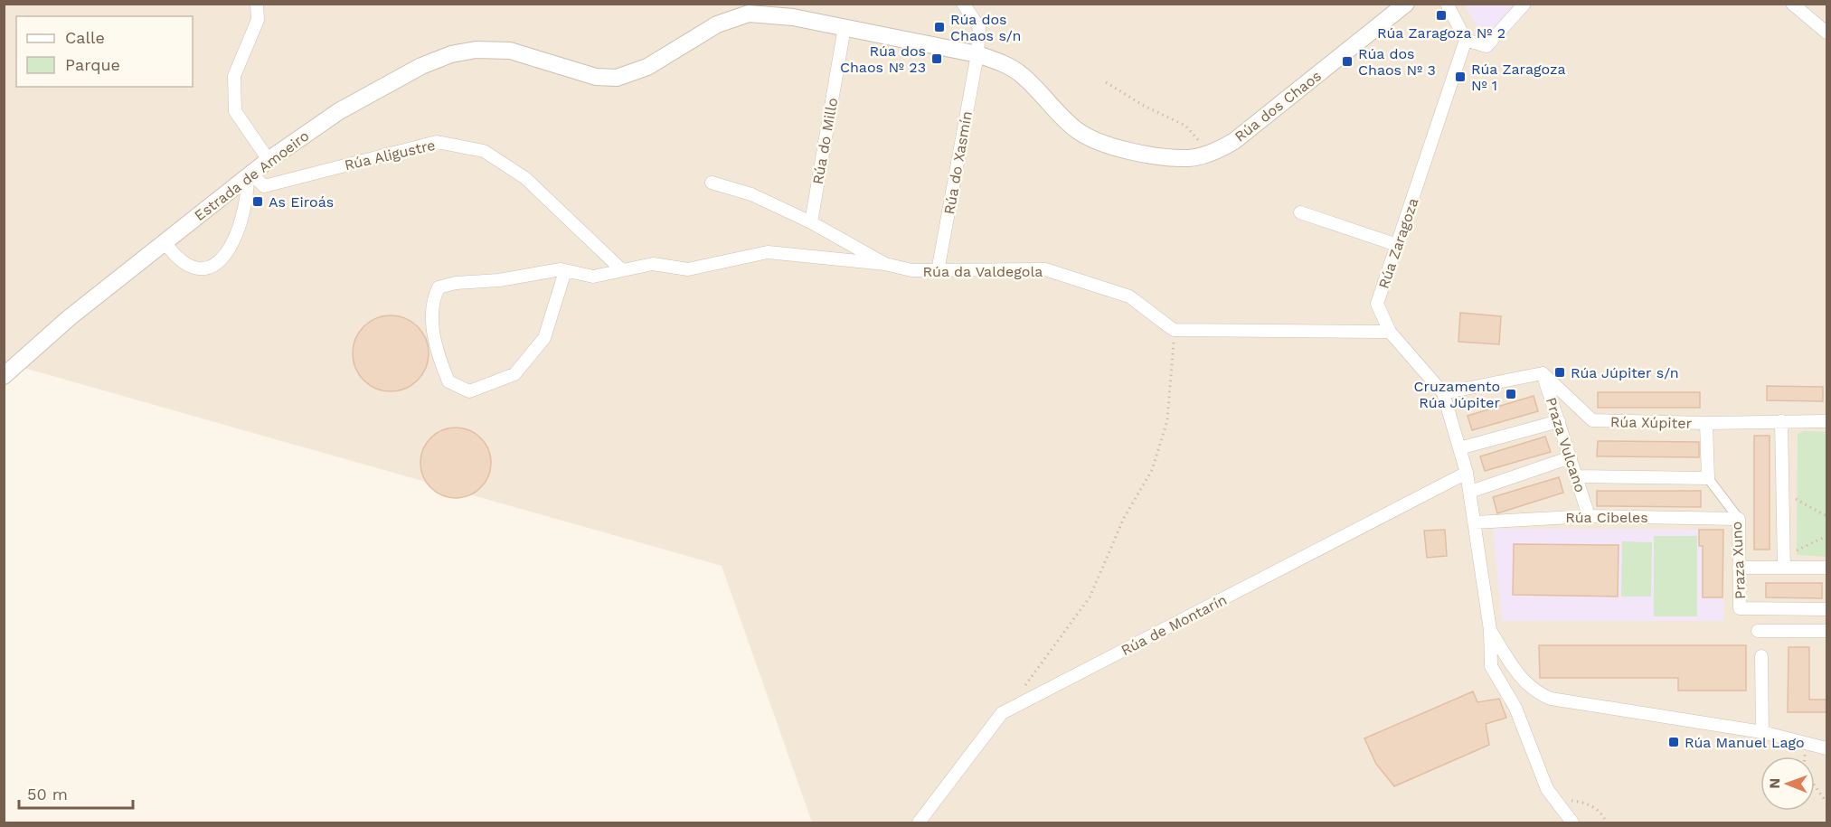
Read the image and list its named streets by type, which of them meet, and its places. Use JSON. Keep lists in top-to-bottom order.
{
  "streets": {
    "street": [
      "Rúa dos Chaos",
      "Rúa do Millo",
      "Rúa Aligustre",
      "Rúa do Xasmín",
      "Estrada de Amoeiro",
      "Rúa Zaragoza",
      "Rúa da Valdegola",
      "Rúa Xúpiter",
      "Praza Vulcano",
      "Rúa Cibeles",
      "Praza Xuno",
      "Rúa de Montarín"
    ]
  },
  "crossings": [
    ["Rúa dos Chaos", "Rúa do Millo"],
    ["Rúa dos Chaos", "Rúa do Xasmín"],
    ["Rúa dos Chaos", "Estrada de Amoeiro"],
    ["Rúa do Millo", "Rúa da Valdegola"],
    ["Rúa Aligustre", "Estrada de Amoeiro"],
    ["Rúa do Xasmín", "Rúa da Valdegola"],
    ["Rúa Zaragoza", "Rúa Cibeles"],
    ["Rúa Zaragoza", "Rúa de Montarín"],
    ["Rúa Xúpiter", "Praza Vulcano"],
    ["Praza Vulcano", "Rúa Cibeles"],
    ["Rúa Cibeles", "Praza Xuno"]
  ],
  "places": {
    "transit": [
      "Rúa Zaragoza Nº 2",
      "Rúa dos Chaos s/n",
      "Rúa dos Chaos Nº 23",
      "Rúa dos Chaos Nº 3",
      "Rúa Zaragoza Nº 1",
      "As Eiroás",
      "Rúa Júpiter s/n",
      "Cruzamento Rúa Júpiter",
      "Rúa Manuel Lago"
    ]
  },
  "legend": ["Calle", "Parque"],
  "scale_bar": "50 m",
  "north": "left"
}
